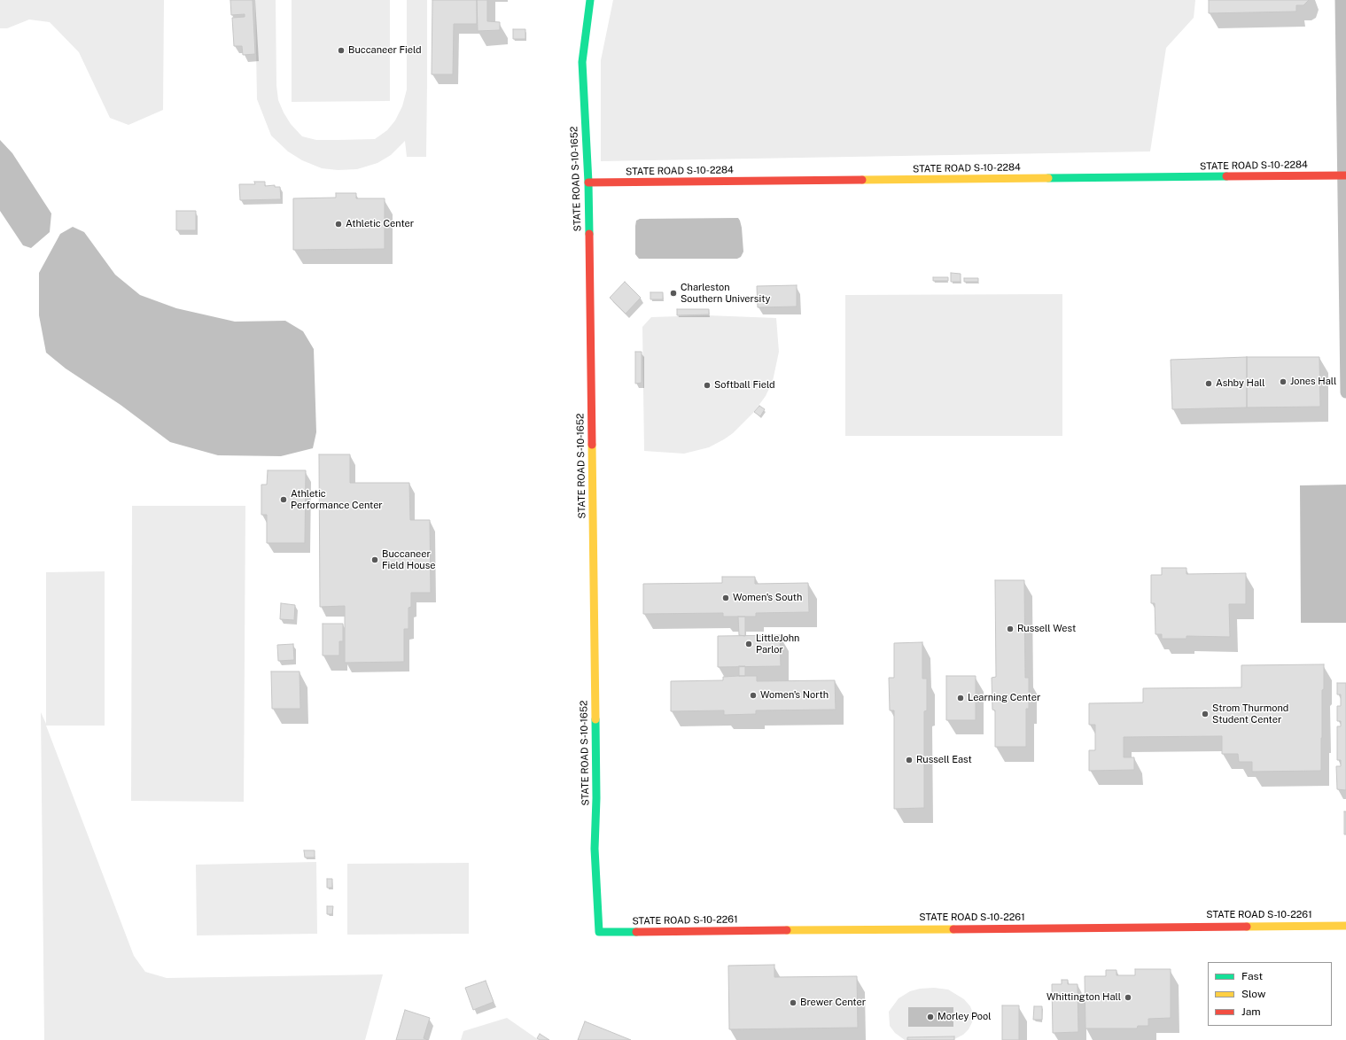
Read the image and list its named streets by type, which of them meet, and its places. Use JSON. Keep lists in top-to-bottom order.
{
  "streets": {
    "street": ["STATE ROAD S-10-2284", "STATE ROAD S-10-1652", "STATE ROAD S-10-2261"]
  },
  "crossings": [
    ["STATE ROAD S-10-2284", "STATE ROAD S-10-1652"],
    ["STATE ROAD S-10-1652", "STATE ROAD S-10-2261"]
  ],
  "places": [
    "Buccaneer Field",
    "Athletic Center",
    "Charleston Southern University",
    "Jones Hall",
    "Ashby Hall",
    "Softball Field",
    "Athletic Performance Center",
    "Buccaneer Field House",
    "Women's South",
    "Russell West",
    "LittleJohn Parlor",
    "Women's North",
    "Learning Center",
    "Strom Thurmond Student Center",
    "Russell East",
    "Whittington Hall",
    "Brewer Center",
    "Morley Pool"
  ],
  "legend": ["Fast", "Slow", "Jam"]
}
